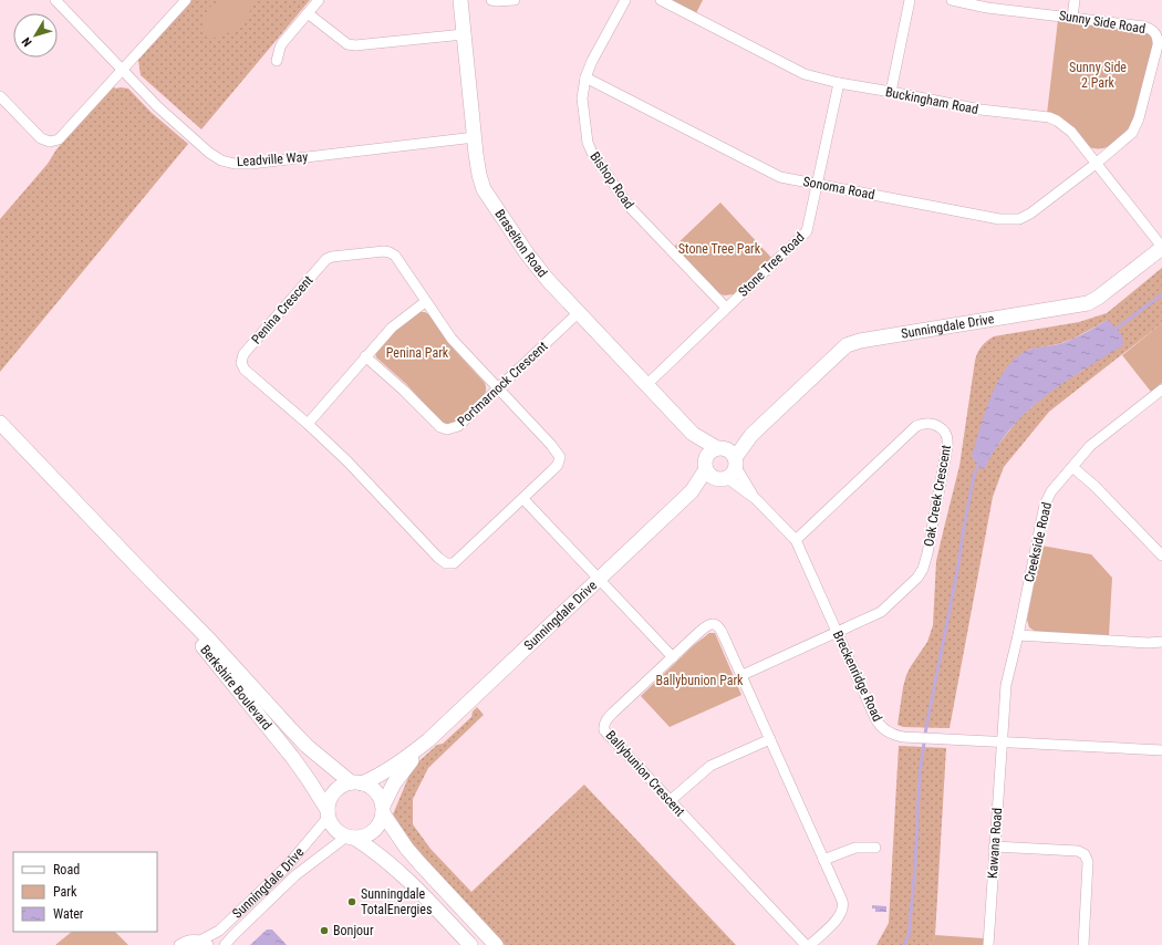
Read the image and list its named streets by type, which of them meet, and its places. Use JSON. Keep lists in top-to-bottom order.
{
  "streets": {
    "street": [
      "Sunny Side Road",
      "Buckingham Road",
      "Leadville Way",
      "Bishop Road",
      "Sonoma Road",
      "Braselton Road",
      "Stone Tree Road",
      "Penina Crescent",
      "Sunningdale Drive",
      "Portmarnock Crescent",
      "Oak Creek Crescent",
      "Creekside Road",
      "Breckenridge Road",
      "Berkshire Boulevard",
      "Ballybunion Crescent",
      "Kawana Road"
    ]
  },
  "crossings": [
    ["Sunny Side Road", "Buckingham Road"],
    ["Sunny Side Road", "Sonoma Road"],
    ["Buckingham Road", "Sonoma Road"],
    ["Buckingham Road", "Stone Tree Road"],
    ["Buckingham Road", "Sunningdale Drive"],
    ["Leadville Way", "Braselton Road"],
    ["Bishop Road", "Sonoma Road"],
    ["Bishop Road", "Stone Tree Road"],
    ["Sonoma Road", "Stone Tree Road"],
    ["Braselton Road", "Stone Tree Road"],
    ["Braselton Road", "Sunningdale Drive"],
    ["Braselton Road", "Portmarnock Crescent"],
    ["Braselton Road", "Breckenridge Road"],
    ["Penina Crescent", "Portmarnock Crescent"],
    ["Sunningdale Drive", "Breckenridge Road"],
    ["Sunningdale Drive", "Berkshire Boulevard"],
    ["Oak Creek Crescent", "Breckenridge Road"],
    ["Creekside Road", "Breckenridge Road"],
    ["Creekside Road", "Kawana Road"],
    ["Breckenridge Road", "Kawana Road"]
  ],
  "parks": [
    "Sunny Side 2 Park",
    "Stone Tree Park",
    "Penina Park",
    "Ballybunion Park"
  ],
  "places": ["Sunningdale TotalEnergies", "Bonjour"],
  "legend": ["Road", "Park", "Water"],
  "north": "bottom left"
}
